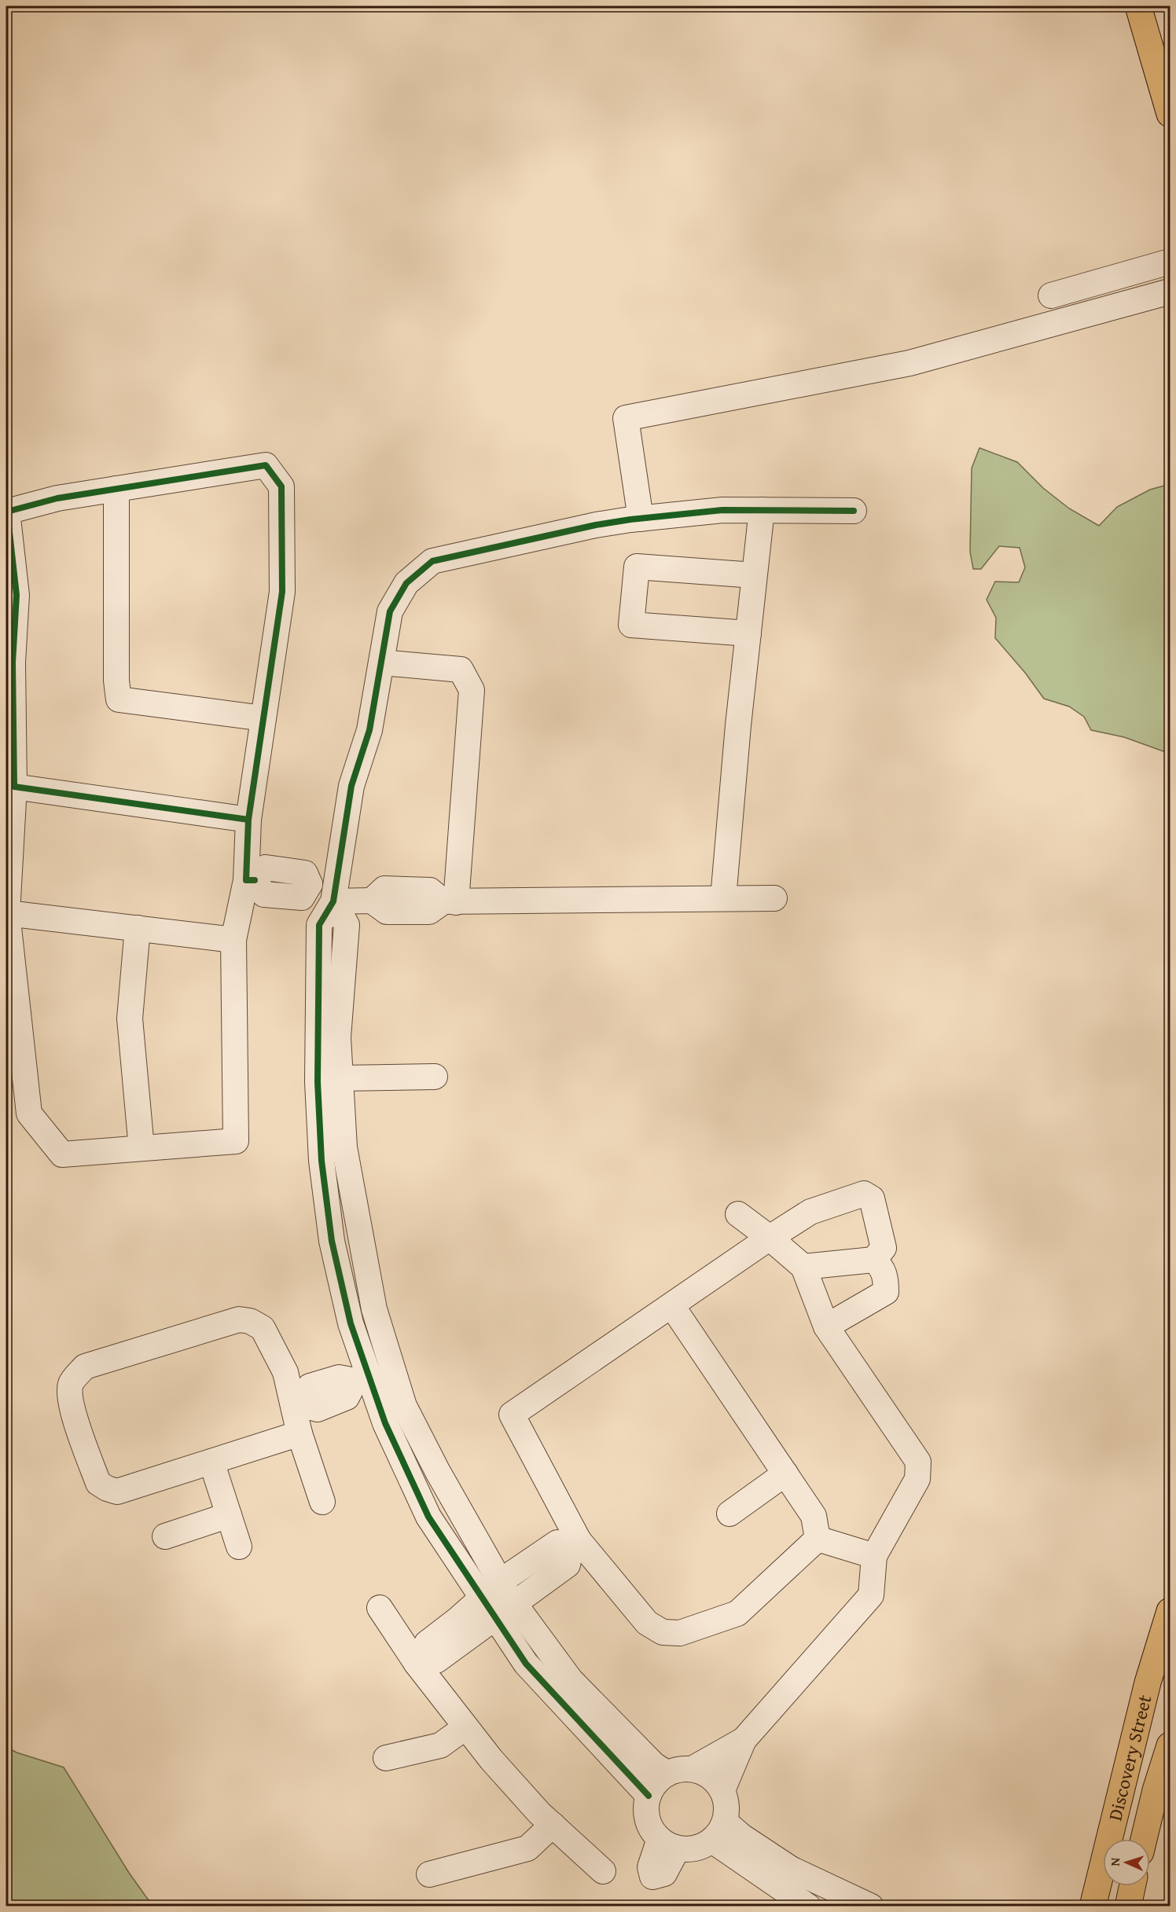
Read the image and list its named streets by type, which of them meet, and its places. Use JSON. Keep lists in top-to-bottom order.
{
  "streets": {
    "main road": ["Discovery Street"]
  },
  "north": "left"
}
